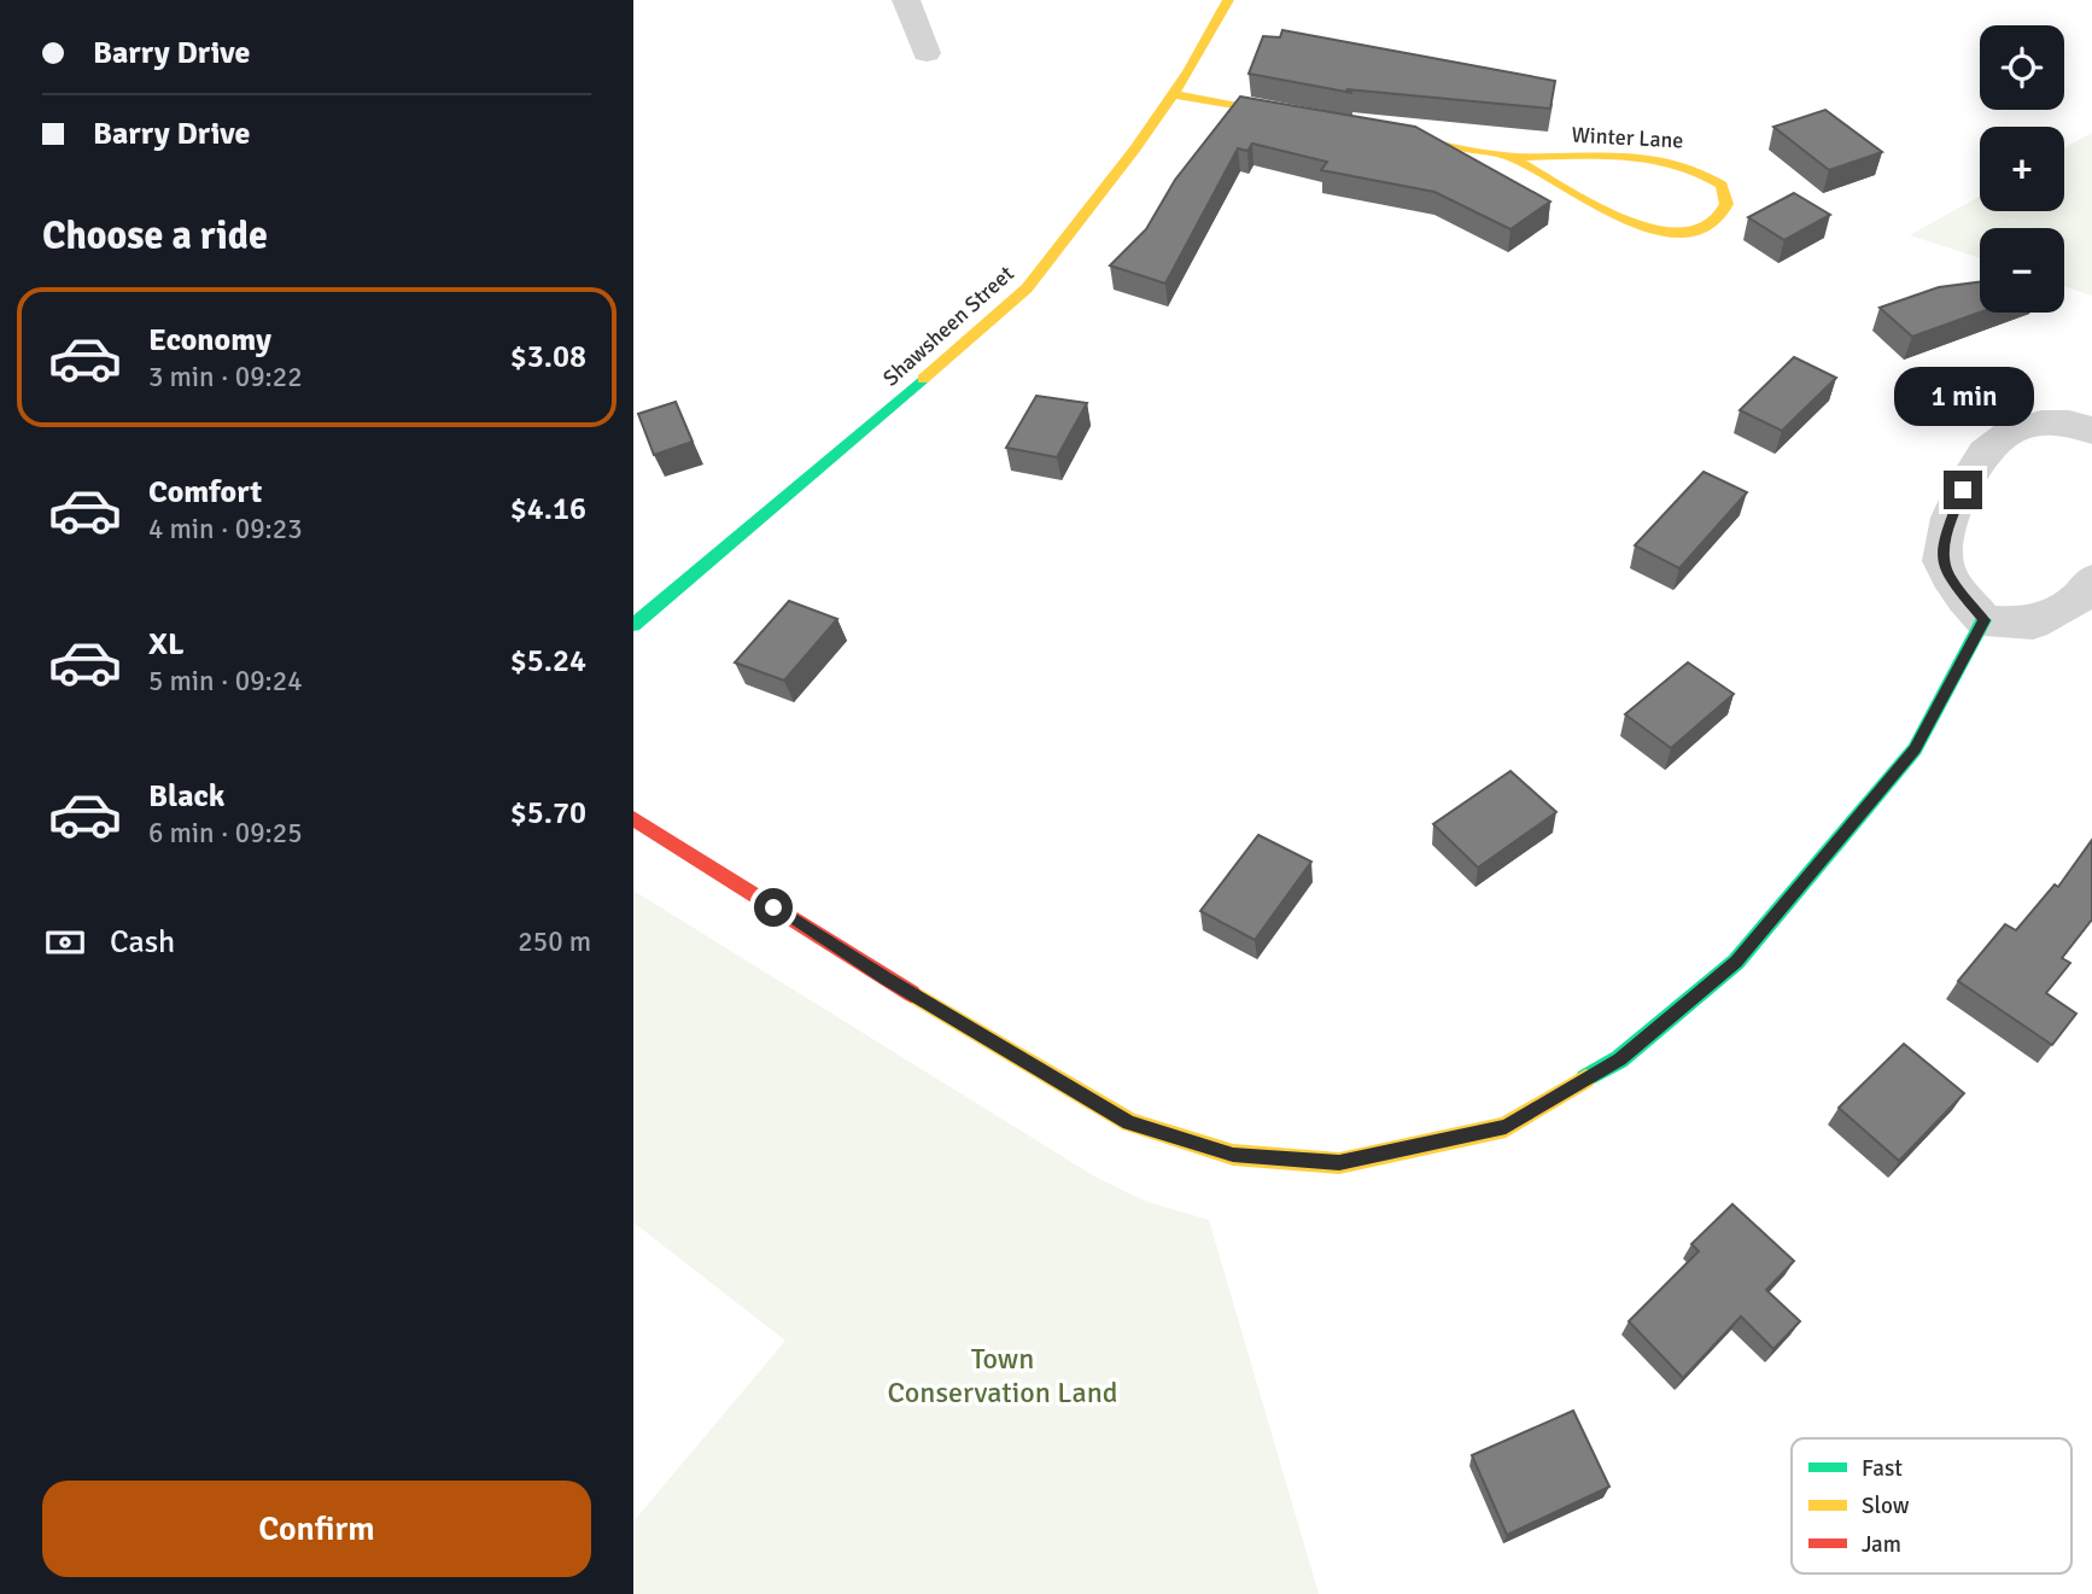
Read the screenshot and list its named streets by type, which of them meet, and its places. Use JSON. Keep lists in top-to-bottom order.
{
  "streets": {
    "street": ["Winter Lane", "Shawsheen Street"]
  },
  "parks": ["Town Conservation Land"],
  "legend": ["Fast", "Slow", "Jam"],
  "page": {
    "banner": ["Barry Drive", "Barry Drive"],
    "map_buttons": ["+", "−"],
    "heading": "Choose a ride",
    "list": [
      {
        "name": "Economy",
        "note": "3 min · 09:22",
        "value": "$3.08"
      },
      {
        "name": "Comfort",
        "note": "4 min · 09:23",
        "value": "$4.16"
      },
      {
        "name": "XL",
        "note": "5 min · 09:24",
        "value": "$5.24"
      },
      {
        "name": "Black",
        "note": "6 min · 09:25",
        "value": "$5.70"
      }
    ],
    "bubble": "1 min",
    "pay": ["Cash", "250 m"],
    "buttons": "Confirm"
  }
}
